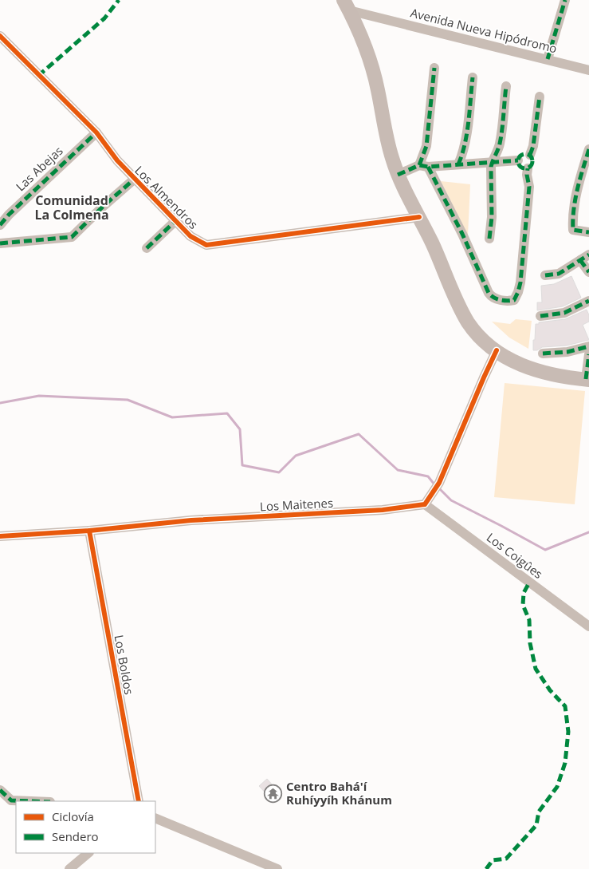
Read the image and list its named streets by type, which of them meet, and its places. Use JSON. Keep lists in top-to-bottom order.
{
  "streets": {
    "street": [
      "Avenida Nueva Hipódromo",
      "Las Abejas",
      "Los Almendros",
      "Los Maitenes",
      "Los Coigûes",
      "Los Boldos"
    ]
  },
  "crossings": [
    ["Las Abejas", "Los Almendros"],
    ["Los Maitenes", "Los Coigûes"],
    ["Los Maitenes", "Los Boldos"]
  ],
  "districts": ["Comunidad La Colmena"],
  "places": {
    "temple": ["Centro Bahá'í Ruhíyyíh Khánum"]
  },
  "legend": ["Ciclovía", "Sendero"]
}
